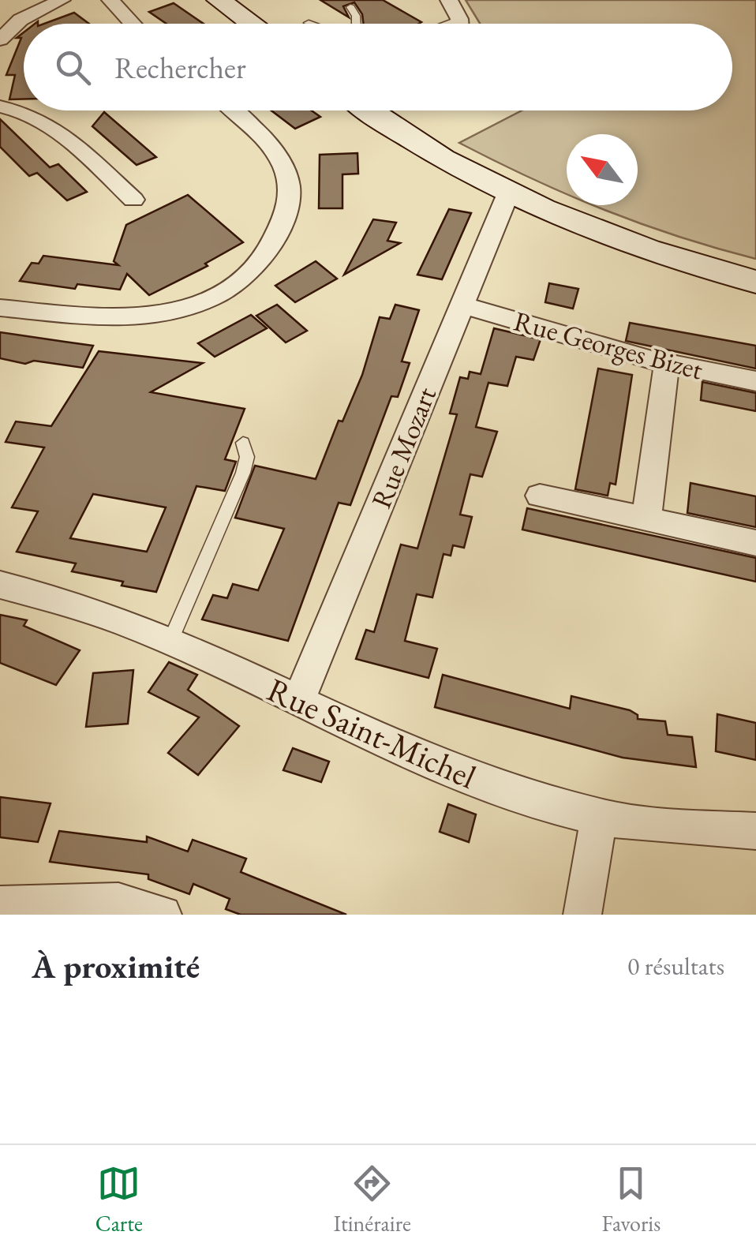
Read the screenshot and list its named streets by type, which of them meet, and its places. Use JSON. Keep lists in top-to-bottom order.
{
  "streets": {
    "street": ["Rue Georges Bizet", "Rue Mozart", "Rue Saint-Michel"]
  },
  "crossings": [
    ["Rue Georges Bizet", "Rue Mozart"],
    ["Rue Mozart", "Rue Saint-Michel"]
  ],
  "north": "top left",
  "page": {
    "search": "Rechercher",
    "heading": ["À proximité", "0 résultats"],
    "nav": ["Carte", "Itinéraire", "Favoris"]
  }
}
